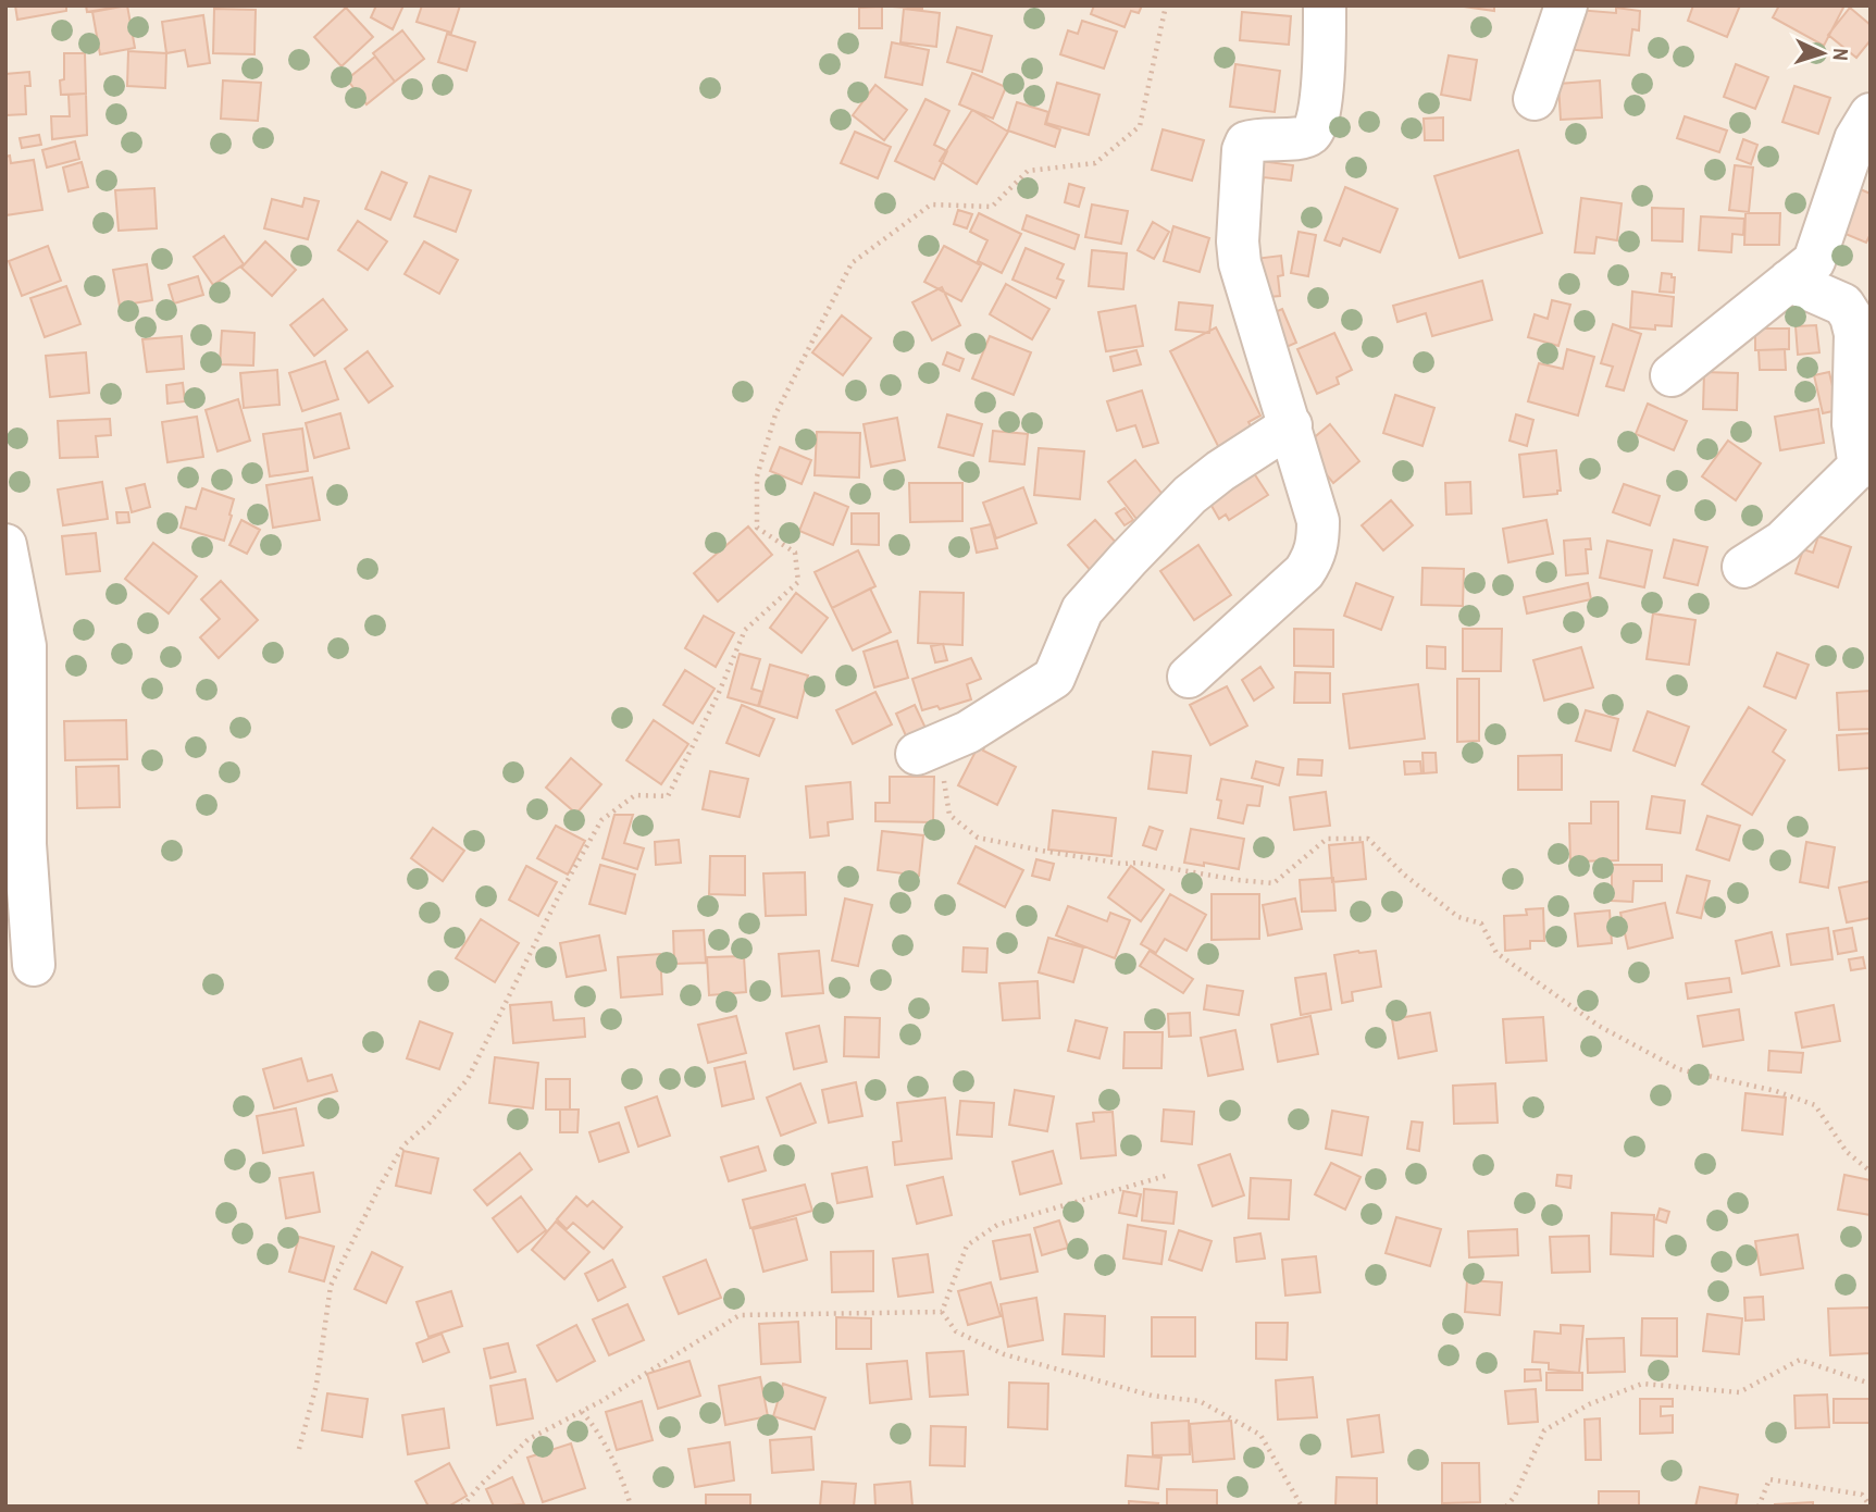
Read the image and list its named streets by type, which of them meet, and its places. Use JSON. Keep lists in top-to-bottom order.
{
  "north": "right"
}
